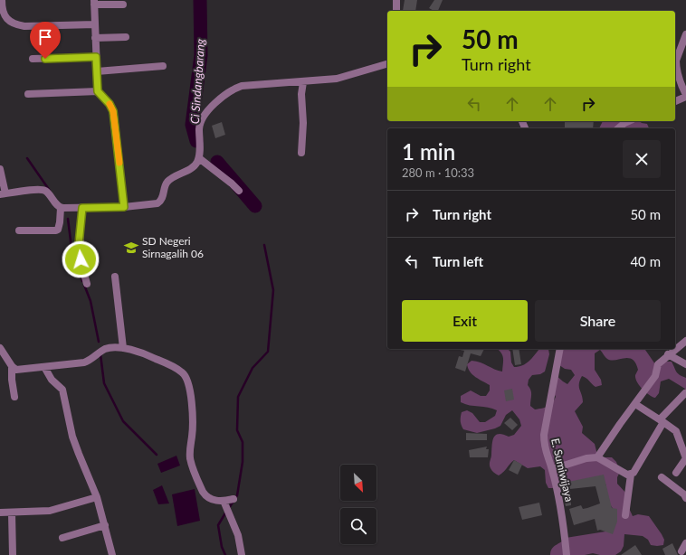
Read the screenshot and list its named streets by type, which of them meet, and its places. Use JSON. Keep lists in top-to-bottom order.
{
  "streets": {
    "street": ["E. Sumiwijaya"]
  },
  "water": ["Ci Sindangbarang"],
  "places": {
    "school or university": ["SD Negeri Sirnagalih 06"]
  },
  "north": "bottom right",
  "page": {
    "turn": ["50 m", "Turn right"],
    "heading": ["1 min", "280 m · 10:33"],
    "list": [
      {
        "name": "Turn right",
        "value": "50 m"
      },
      {
        "name": "Turn left",
        "value": "40 m"
      }
    ],
    "buttons": ["Exit", "Share"]
  }
}
